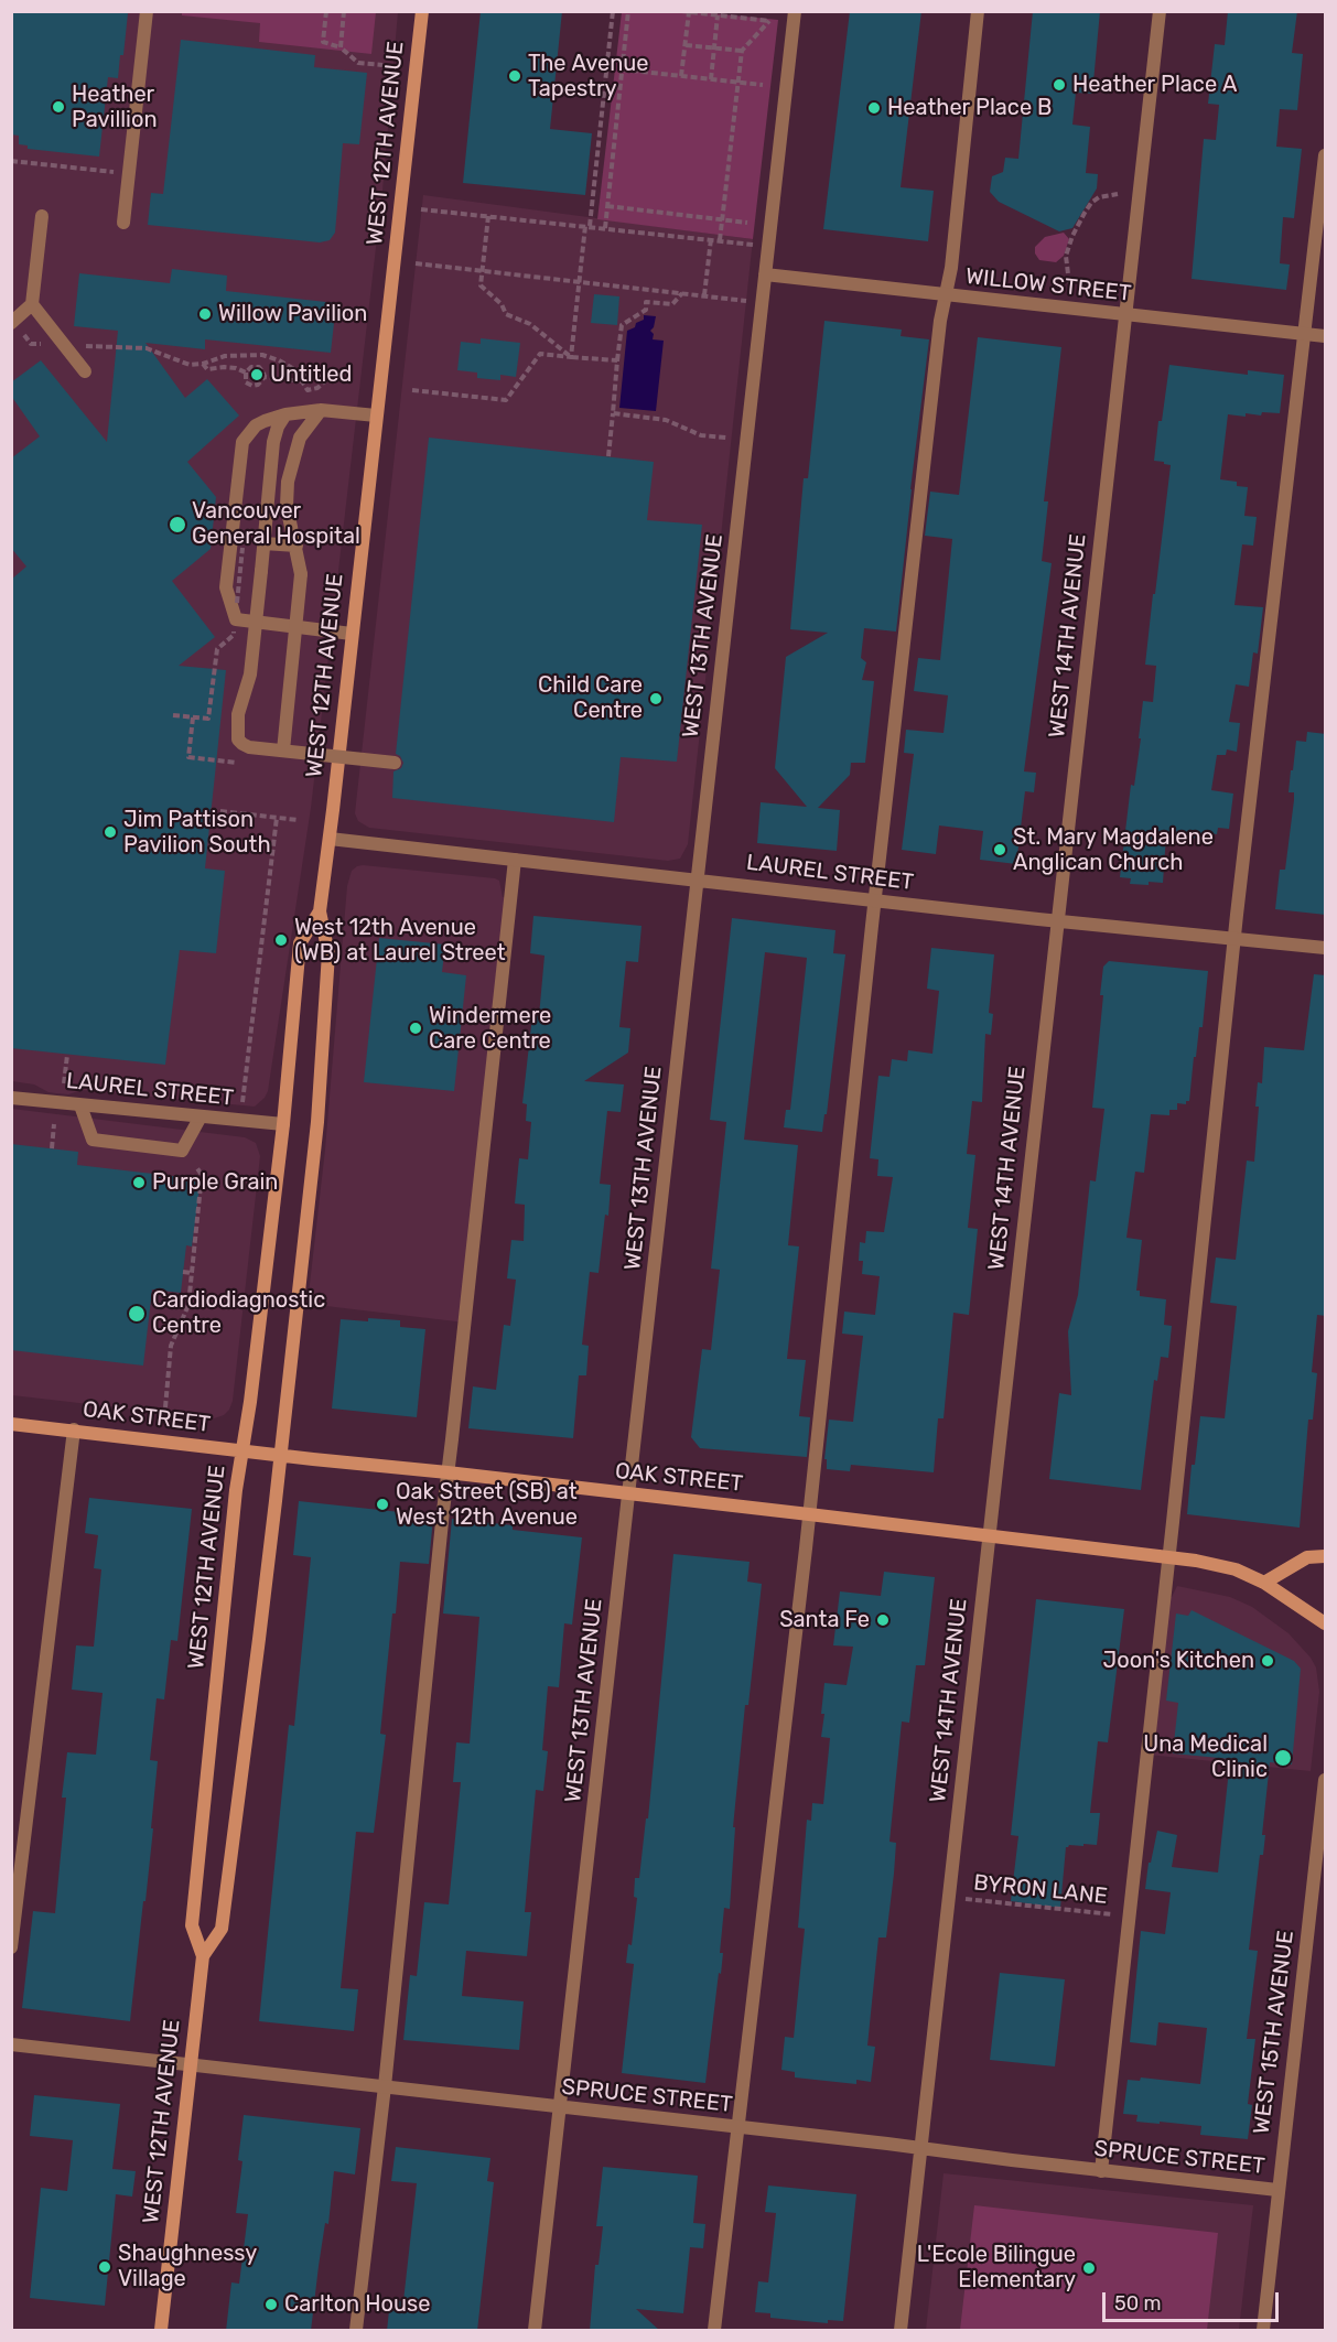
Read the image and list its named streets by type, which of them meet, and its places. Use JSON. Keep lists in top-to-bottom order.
{
  "streets": {
    "street": [
      "WEST 12TH AVENUE",
      "WILLOW STREET",
      "WEST 13TH AVENUE",
      "WEST 14TH AVENUE",
      "LAUREL STREET",
      "OAK STREET",
      "WEST 15TH AVENUE",
      "SPRUCE STREET"
    ],
    "path": ["BYRON LANE"]
  },
  "crossings": [
    ["WEST 12TH AVENUE", "LAUREL STREET"],
    ["WEST 12TH AVENUE", "OAK STREET"],
    ["WEST 12TH AVENUE", "SPRUCE STREET"],
    ["WILLOW STREET", "WEST 13TH AVENUE"],
    ["WILLOW STREET", "WEST 14TH AVENUE"],
    ["WEST 13TH AVENUE", "LAUREL STREET"],
    ["WEST 13TH AVENUE", "OAK STREET"],
    ["WEST 13TH AVENUE", "SPRUCE STREET"],
    ["WEST 14TH AVENUE", "LAUREL STREET"],
    ["WEST 14TH AVENUE", "OAK STREET"],
    ["WEST 14TH AVENUE", "BYRON LANE"],
    ["WEST 14TH AVENUE", "SPRUCE STREET"],
    ["WEST 15TH AVENUE", "SPRUCE STREET"]
  ],
  "places": [
    "The Avenue Tapestry",
    "Heather Place A",
    "Heather Pavillion",
    "Heather Place B",
    "Willow Pavilion",
    "Untitled",
    "Vancouver General Hospital",
    "Child Care Centre",
    "Jim Pattison Pavilion South",
    "St. Mary Magdalene Anglican Church",
    "West 12th Avenue (WB) at Laurel Street",
    "Windermere Care Centre",
    "Purple Grain",
    "Cardiodiagnostic Centre",
    "Oak Street (SB) at West 12th Avenue",
    "Santa Fe",
    "Joon's Kitchen",
    "Una Medical Clinic",
    "Shaughnessy Village",
    "L'Ecole Bilingue Elementary",
    "Carlton House"
  ],
  "scale_bar": "50 m"
}
